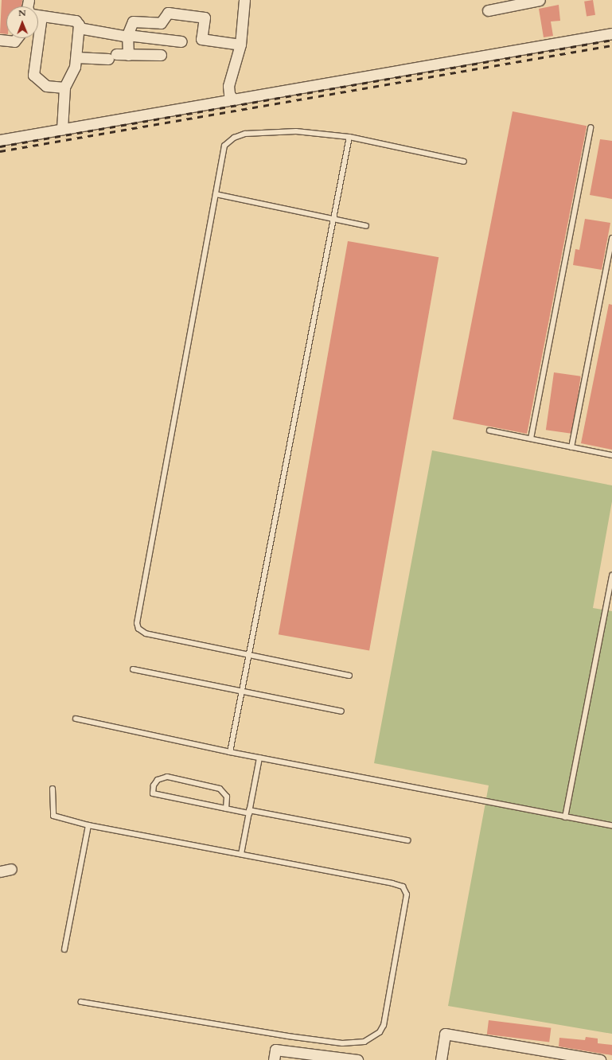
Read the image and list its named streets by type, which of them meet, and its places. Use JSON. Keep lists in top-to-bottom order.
{
  "north": "top"
}
